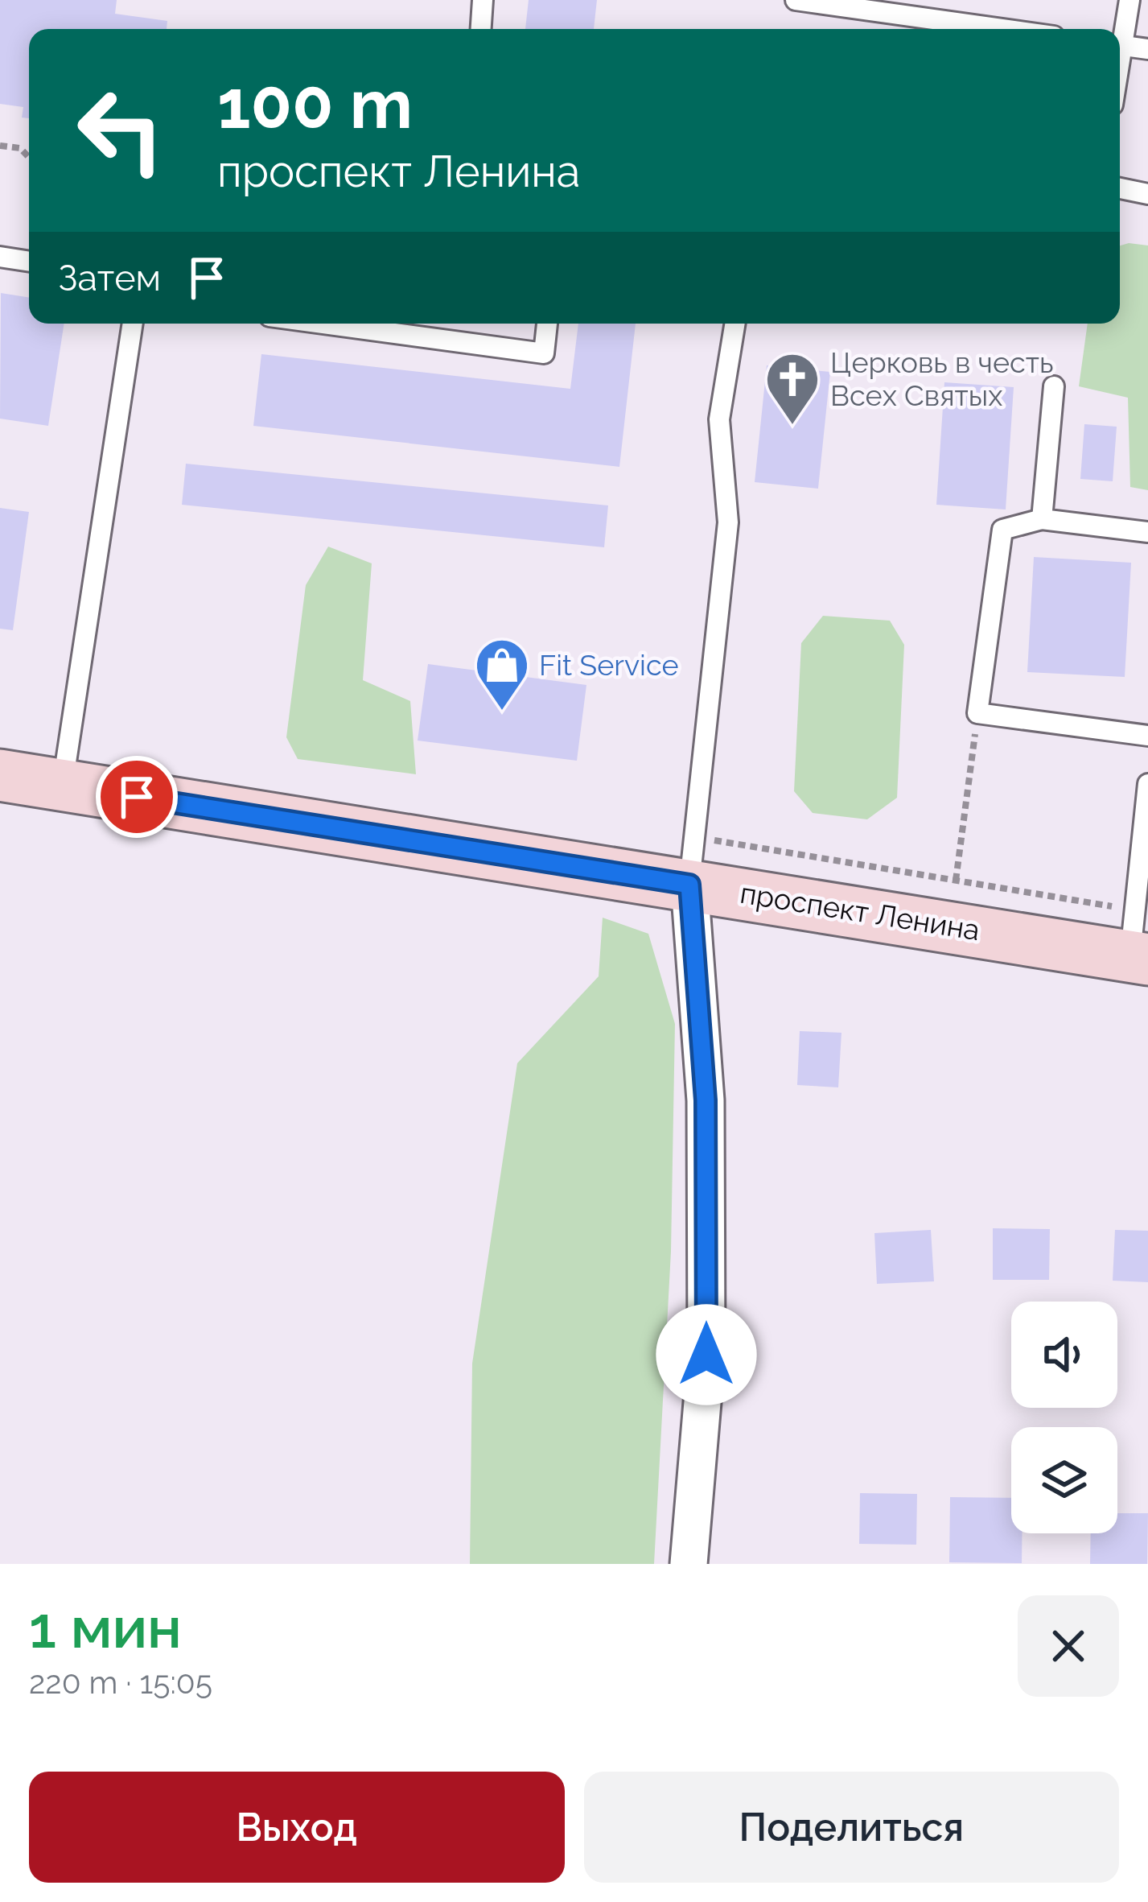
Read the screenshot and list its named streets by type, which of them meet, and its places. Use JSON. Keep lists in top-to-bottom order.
{
  "streets": {
    "street": ["проспект Ленина"]
  },
  "places": {
    "church": ["Церковь в честь Всех Святых"],
    "shop": ["Fit Service"]
  },
  "page": {
    "turn": ["100 m", "проспект Ленина"],
    "then": "Затем",
    "heading": ["1 мин", "220 m · 15:05"],
    "buttons": ["Выход", "Поделиться"]
  }
}
